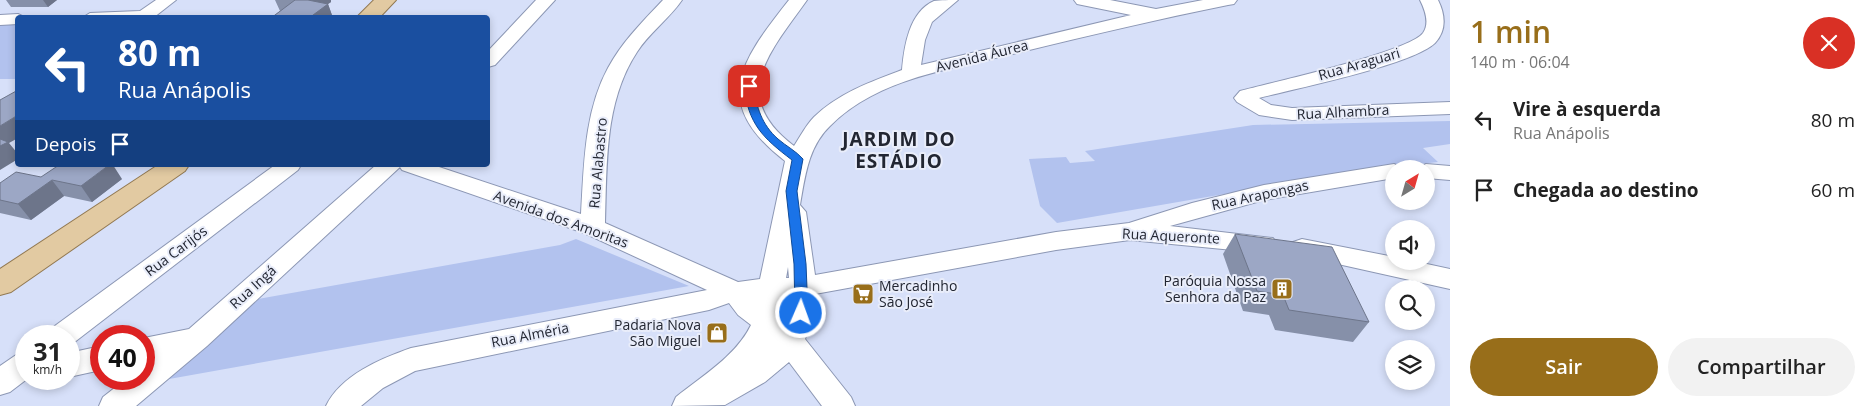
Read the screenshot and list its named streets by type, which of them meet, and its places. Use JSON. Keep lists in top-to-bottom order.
{
  "streets": {
    "street": [
      "Avenida Áurea",
      "Rua Araguari",
      "Rua Alhambra",
      "Rua Alabastro",
      "Rua Arapongas",
      "Avenida dos Amoritas",
      "Rua Aqueronte",
      "Rua Carijós",
      "Rua Ingá",
      "Rua Alméria"
    ]
  },
  "crossings": [
    ["Avenida Áurea", "Avenida dos Amoritas"],
    ["Avenida Áurea", "Rua Aqueronte"],
    ["Rua Araguari", "Rua Alhambra"],
    ["Rua Alabastro", "Avenida dos Amoritas"],
    ["Rua Arapongas", "Rua Aqueronte"],
    ["Avenida dos Amoritas", "Rua Alméria"]
  ],
  "districts": ["JARDIM DO ESTÁDIO"],
  "places": {
    "building": ["Paróquia Nossa Senhora da Paz"],
    "supermarket": ["Mercadinho São José"],
    "shop": ["Padaria Nova São Miguel"]
  },
  "north": "top right",
  "page": {
    "heading": ["1 min", "140 m · 06:04"],
    "turn": ["80 m", "Rua Anápolis"],
    "list": [
      {
        "name": "Vire à esquerda",
        "note": "Rua Anápolis",
        "value": "80 m"
      },
      {
        "name": "Chegada ao destino",
        "value": "60 m"
      }
    ],
    "then": "Depois",
    "speed": "31 km/h",
    "limit": "40",
    "buttons": ["Sair", "Compartilhar"]
  }
}
